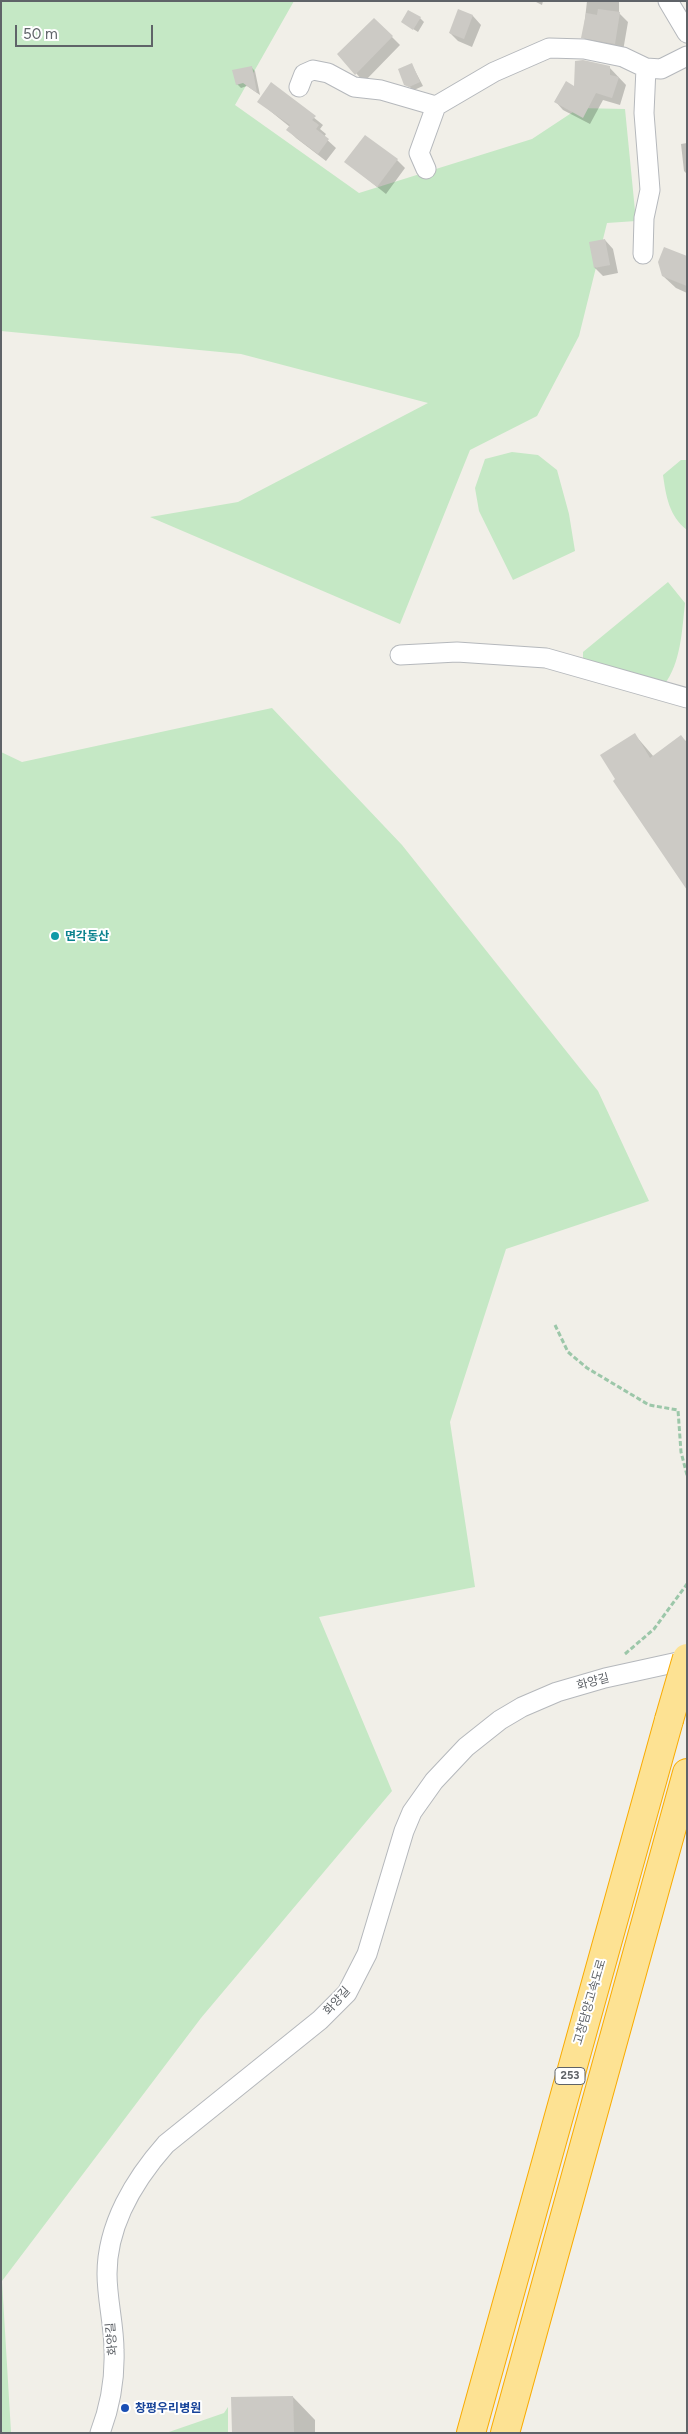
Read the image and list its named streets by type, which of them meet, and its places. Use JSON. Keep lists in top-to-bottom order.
{
  "streets": {
    "highway": ["고창담양고속도로", "253"],
    "street": ["화양길"]
  },
  "crossings": [
    ["화양길", "고창담양고속도로"]
  ],
  "places": ["면각동산", "창평우리병원"],
  "scale_bar": "50 m"
}
